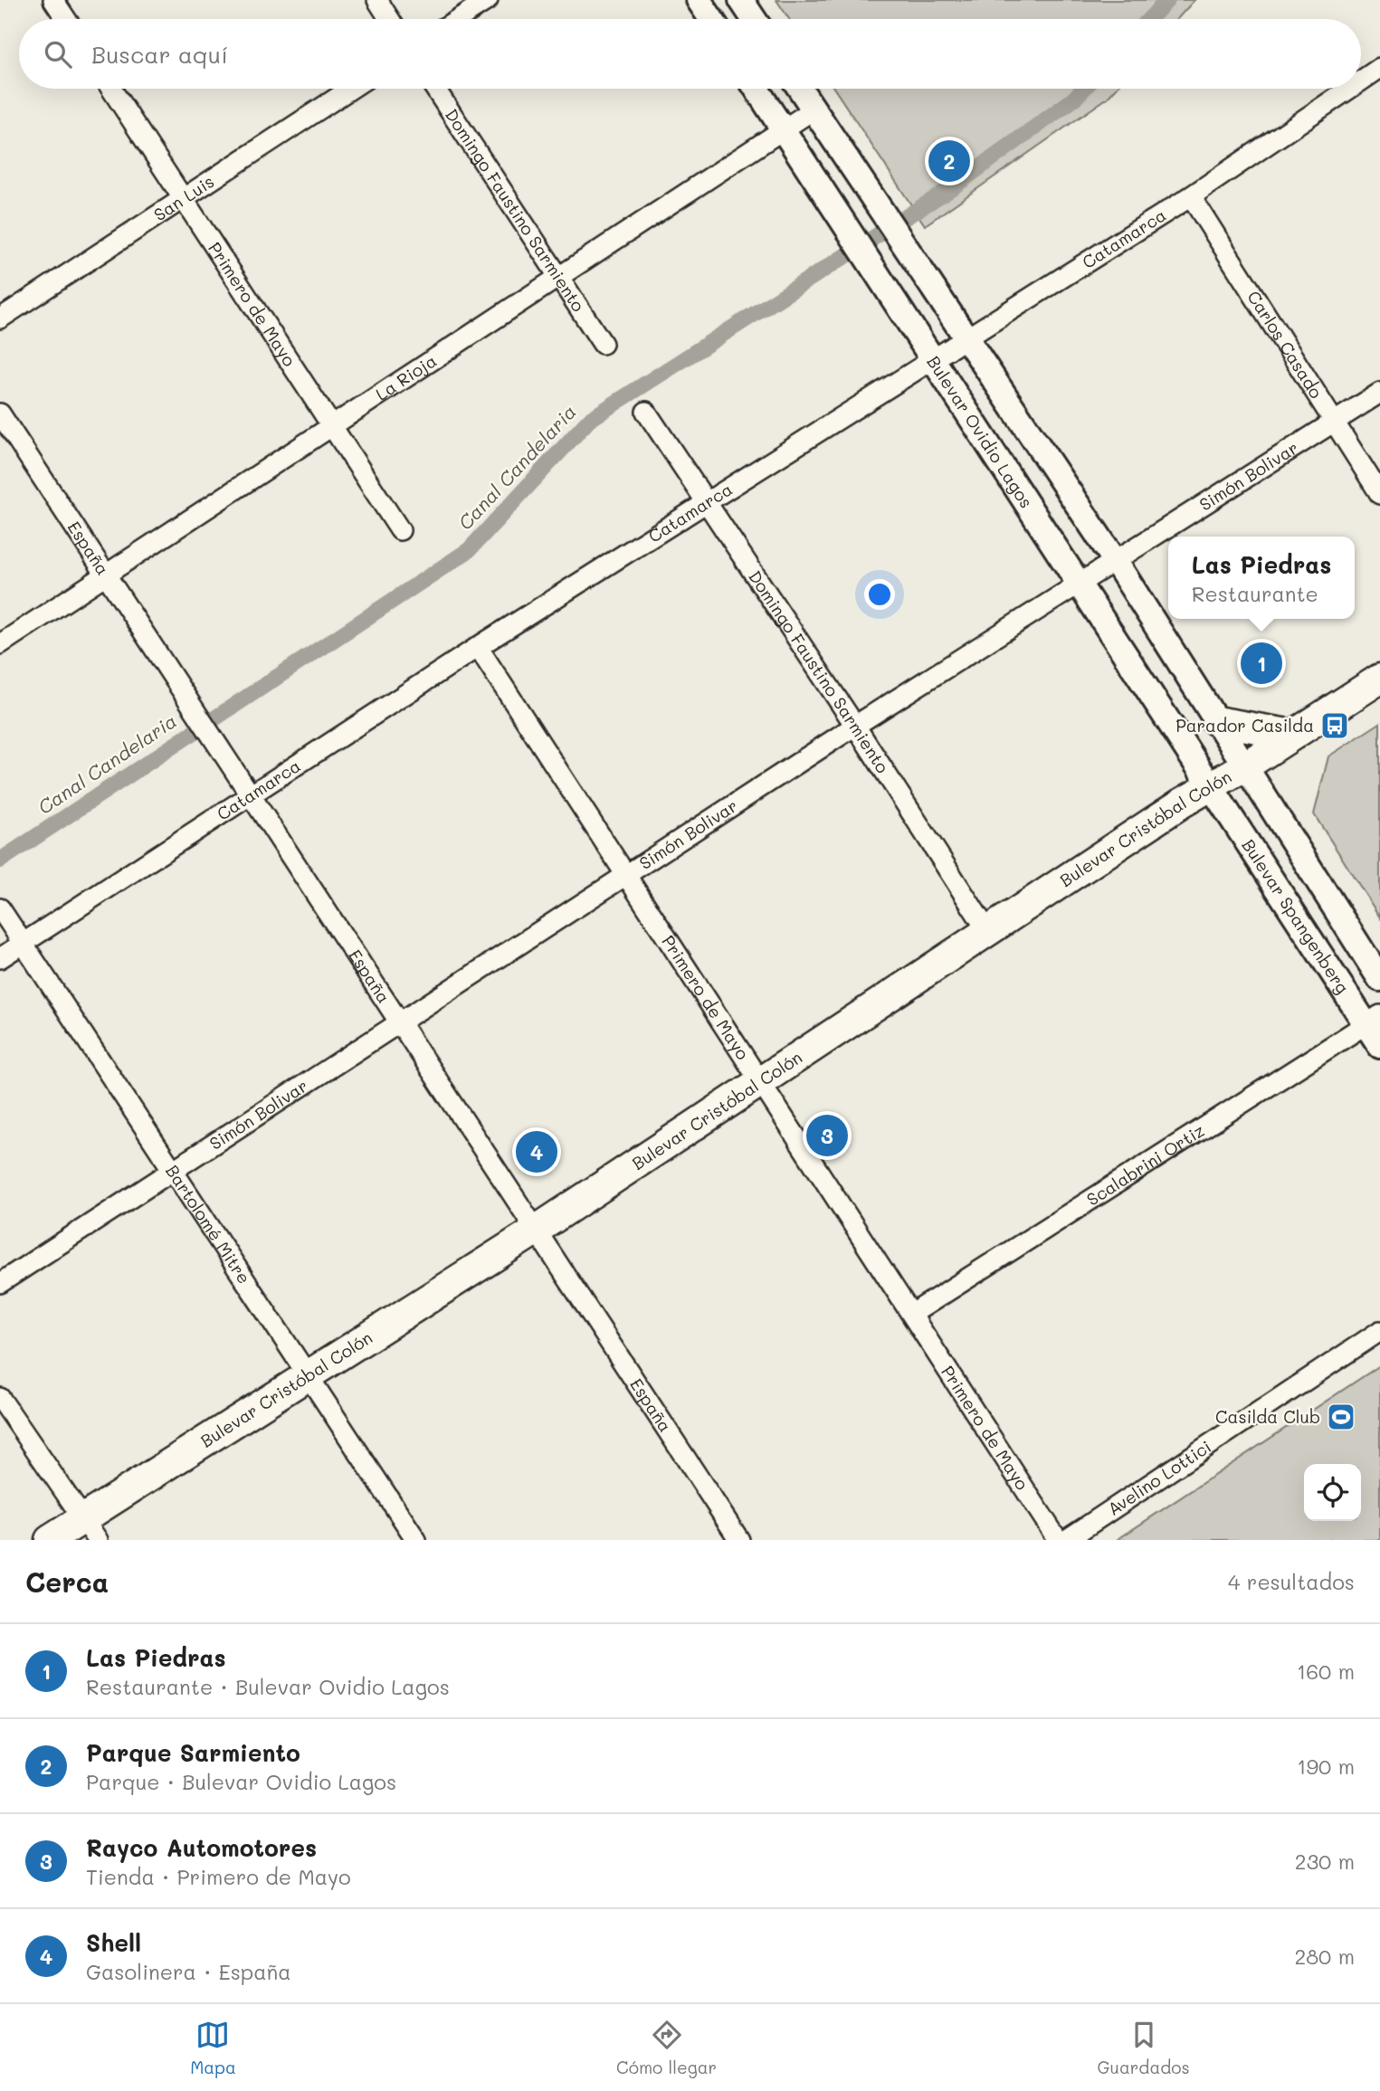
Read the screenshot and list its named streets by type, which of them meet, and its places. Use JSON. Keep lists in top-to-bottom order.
{
  "streets": {
    "highway": ["Bulevar Cristóbal Colón"],
    "main road": ["Bulevar Ovidio Lagos", "Bulevar Spangenberg"],
    "street": [
      "San Luis",
      "Domingo Faustino Sarmiento",
      "Catamarca",
      "Primero de Mayo",
      "Carlos Casado",
      "La Rioja",
      "Simón Bolivar",
      "España",
      "Scalabrini Ortiz",
      "Bartolomé Mitre",
      "Avelino Lottici"
    ]
  },
  "crossings": [
    ["San Luis", "Primero de Mayo"],
    ["Domingo Faustino Sarmiento", "Catamarca"],
    ["Domingo Faustino Sarmiento", "La Rioja"],
    ["Domingo Faustino Sarmiento", "Simón Bolivar"],
    ["Domingo Faustino Sarmiento", "Bulevar Cristóbal Colón"],
    ["Catamarca", "Primero de Mayo"],
    ["Catamarca", "Carlos Casado"],
    ["Catamarca", "Bulevar Ovidio Lagos"],
    ["Catamarca", "España"],
    ["Catamarca", "Bartolomé Mitre"],
    ["Primero de Mayo", "La Rioja"],
    ["Primero de Mayo", "Simón Bolivar"],
    ["Primero de Mayo", "Bulevar Cristóbal Colón"],
    ["Primero de Mayo", "Scalabrini Ortiz"],
    ["Carlos Casado", "Simón Bolivar"],
    ["La Rioja", "Bulevar Ovidio Lagos"],
    ["La Rioja", "España"],
    ["Bulevar Ovidio Lagos", "Simón Bolivar"],
    ["Bulevar Ovidio Lagos", "Bulevar Cristóbal Colón"],
    ["Bulevar Ovidio Lagos", "Bulevar Spangenberg"],
    ["Simón Bolivar", "España"],
    ["Simón Bolivar", "Bartolomé Mitre"],
    ["España", "Bulevar Cristóbal Colón"],
    ["Bulevar Cristóbal Colón", "Bulevar Spangenberg"],
    ["Bulevar Cristóbal Colón", "Bartolomé Mitre"],
    ["Bulevar Spangenberg", "Scalabrini Ortiz"]
  ],
  "water": ["Canal Candelaria"],
  "places": {
    "bus stop": ["Parador Casilda"],
    "sports": ["Casilda Club"]
  },
  "page": {
    "search": "Buscar aquí",
    "pins": [
      "2",
      "1",
      "3",
      "4"
    ],
    "popup": ["Las Piedras", "Restaurante"],
    "heading": ["Cerca", "4 resultados"],
    "list": [
      {
        "mark": "1",
        "name": "Las Piedras",
        "note": "Restaurante · Bulevar Ovidio Lagos",
        "value": "160 m"
      },
      {
        "mark": "2",
        "name": "Parque Sarmiento",
        "note": "Parque · Bulevar Ovidio Lagos",
        "value": "190 m"
      },
      {
        "mark": "3",
        "name": "Rayco Automotores",
        "note": "Tienda · Primero de Mayo",
        "value": "230 m"
      },
      {
        "mark": "4",
        "name": "Shell",
        "note": "Gasolinera · España",
        "value": "280 m"
      }
    ],
    "nav": ["Mapa", "Cómo llegar", "Guardados"]
  }
}
